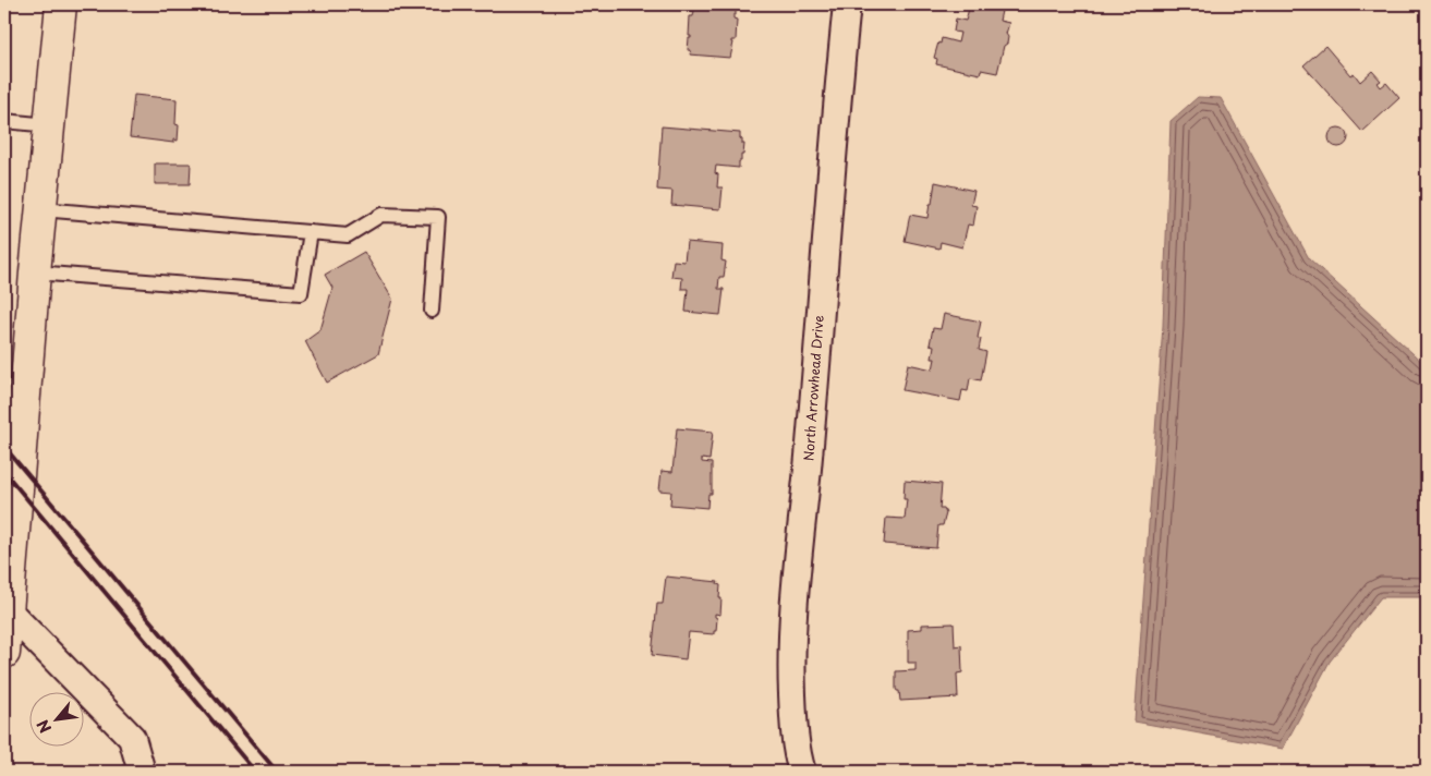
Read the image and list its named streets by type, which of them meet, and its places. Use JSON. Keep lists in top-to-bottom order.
{
  "streets": {
    "street": ["North Arrowhead Drive"]
  },
  "north": "bottom left"
}
